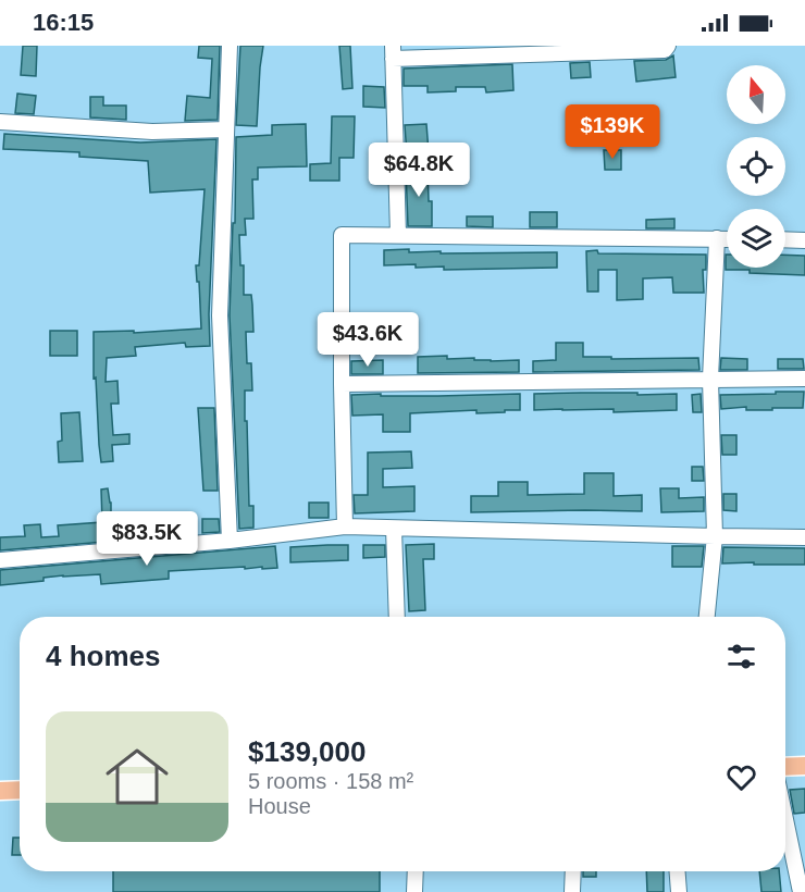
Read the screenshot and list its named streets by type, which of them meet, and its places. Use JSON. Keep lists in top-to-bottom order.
{
  "north": "top",
  "page": {
    "status": "16:15",
    "price": [
      "$139K",
      "$64.8K",
      "$43.6K",
      "$83.5K"
    ],
    "heading": "4 homes",
    "list": [
      {
        "name": "$139,000",
        "note": "5 rooms · 158 m² · House"
      }
    ]
  }
}
